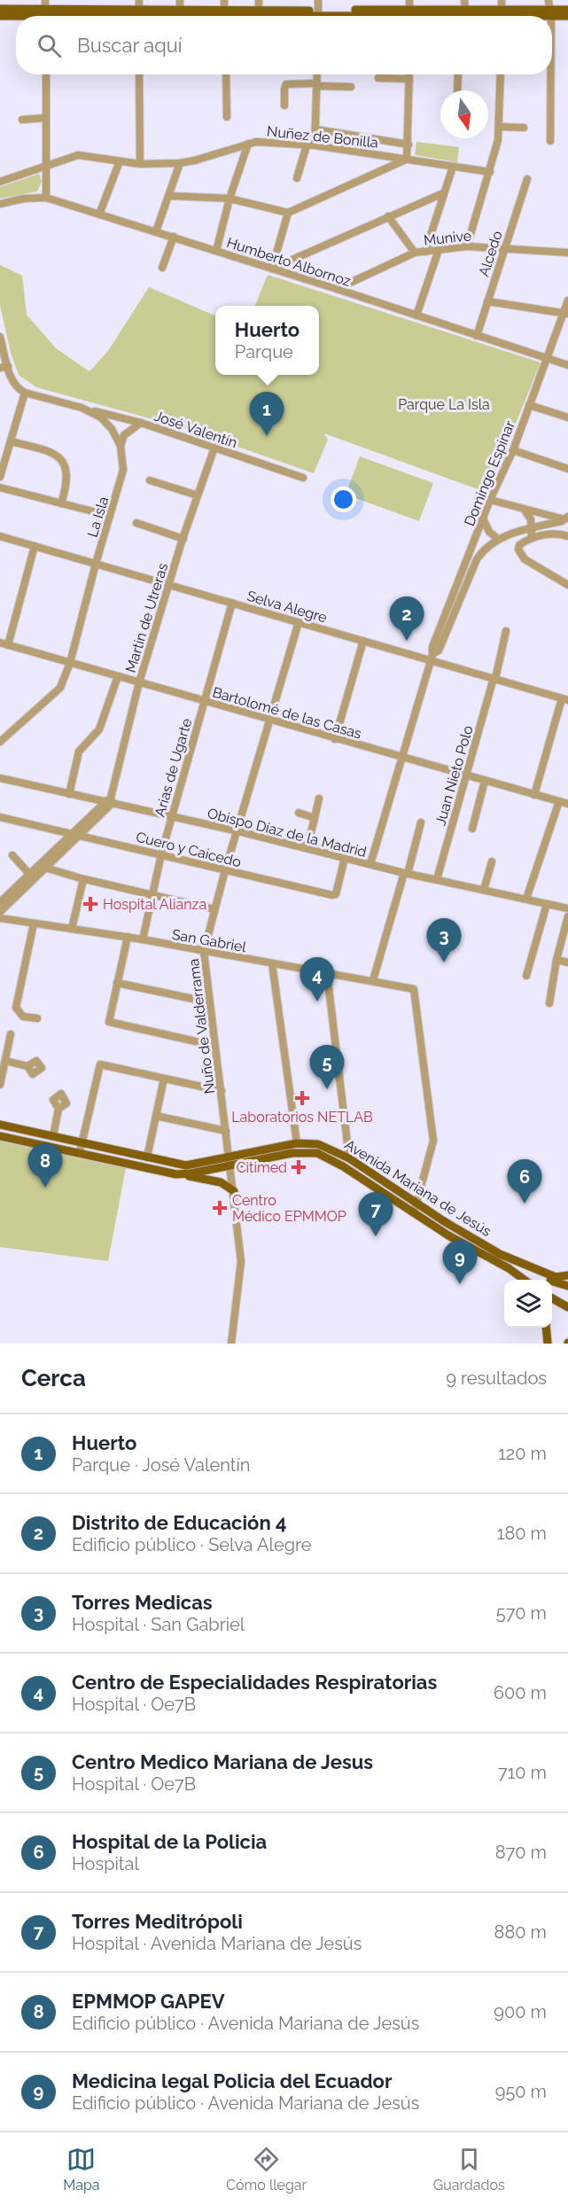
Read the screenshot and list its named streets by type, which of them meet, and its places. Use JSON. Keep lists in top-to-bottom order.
{
  "streets": {
    "main road": ["Avenida Mariana de Jesús"],
    "street": [
      "Nuñez de Bonilla",
      "Munive",
      "Alcedo",
      "Humberto Albornoz",
      "José Valentín",
      "Domingo Espinar",
      "La Isla",
      "Selva Alegre",
      "Martin de Utreras",
      "Bartolomé de las Casas",
      "Arias de Ugarte",
      "Juan Nieto Polo",
      "Obispo Díaz de la Madrid",
      "Cuero y Caicedo",
      "San Gabriel",
      "Nuño de Valderrama"
    ]
  },
  "crossings": [
    ["Munive", "Alcedo"],
    ["Munive", "Humberto Albornoz"],
    ["Alcedo", "Humberto Albornoz"],
    ["Humberto Albornoz", "Domingo Espinar"],
    ["José Valentín", "La Isla"],
    ["José Valentín", "Martin de Utreras"],
    ["Domingo Espinar", "Selva Alegre"],
    ["Domingo Espinar", "Bartolomé de las Casas"],
    ["Domingo Espinar", "Obispo Díaz de la Madrid"],
    ["La Isla", "Selva Alegre"],
    ["La Isla", "Bartolomé de las Casas"],
    ["Selva Alegre", "Martin de Utreras"],
    ["Selva Alegre", "Arias de Ugarte"],
    ["Selva Alegre", "Juan Nieto Polo"],
    ["Selva Alegre", "Nuño de Valderrama"],
    ["Martin de Utreras", "Bartolomé de las Casas"],
    ["Martin de Utreras", "Obispo Díaz de la Madrid"],
    ["Bartolomé de las Casas", "Arias de Ugarte"],
    ["Bartolomé de las Casas", "Juan Nieto Polo"],
    ["Bartolomé de las Casas", "Nuño de Valderrama"],
    ["Arias de Ugarte", "Obispo Díaz de la Madrid"],
    ["Arias de Ugarte", "Cuero y Caicedo"],
    ["Arias de Ugarte", "San Gabriel"],
    ["Juan Nieto Polo", "Obispo Díaz de la Madrid"],
    ["Obispo Díaz de la Madrid", "Cuero y Caicedo"],
    ["Obispo Díaz de la Madrid", "Nuño de Valderrama"],
    ["Cuero y Caicedo", "Nuño de Valderrama"],
    ["San Gabriel", "Nuño de Valderrama"],
    ["San Gabriel", "Avenida Mariana de Jesús"],
    ["Nuño de Valderrama", "Avenida Mariana de Jesús"]
  ],
  "parks": ["Parque La Isla"],
  "places": {
    "health": [
      "Hospital Alianza",
      "Laboratorios NETLAB",
      "Citimed",
      "Centro Médico EPMMOP"
    ]
  },
  "north": "bottom",
  "page": {
    "search": "Buscar aquí",
    "popup": ["Huerto", "Parque"],
    "pins": [
      "1",
      "2",
      "3",
      "4",
      "5",
      "8",
      "6",
      "7",
      "9"
    ],
    "heading": ["Cerca", "9 resultados"],
    "list": [
      {
        "mark": "1",
        "name": "Huerto",
        "note": "Parque · José Valentín",
        "value": "120 m"
      },
      {
        "mark": "2",
        "name": "Distrito de Educación 4",
        "note": "Edificio público · Selva Alegre",
        "value": "180 m"
      },
      {
        "mark": "3",
        "name": "Torres Medicas",
        "note": "Hospital · San Gabriel",
        "value": "570 m"
      },
      {
        "mark": "4",
        "name": "Centro de Especialidades Respiratorias",
        "note": "Hospital · Oe7B",
        "value": "600 m"
      },
      {
        "mark": "5",
        "name": "Centro Medico Mariana de Jesus",
        "note": "Hospital · Oe7B",
        "value": "710 m"
      },
      {
        "mark": "6",
        "name": "Hospital de la Policia",
        "note": "Hospital",
        "value": "870 m"
      },
      {
        "mark": "7",
        "name": "Torres Meditrópoli",
        "note": "Hospital · Avenida Mariana de Jesús",
        "value": "880 m"
      },
      {
        "mark": "8",
        "name": "EPMMOP GAPEV",
        "note": "Edificio público · Avenida Mariana de Jesús",
        "value": "900 m"
      },
      {
        "mark": "9",
        "name": "Medicina legal Policia del Ecuador",
        "note": "Edificio público · Avenida Mariana de Jesús",
        "value": "950 m"
      }
    ],
    "nav": ["Mapa", "Cómo llegar", "Guardados"]
  }
}
